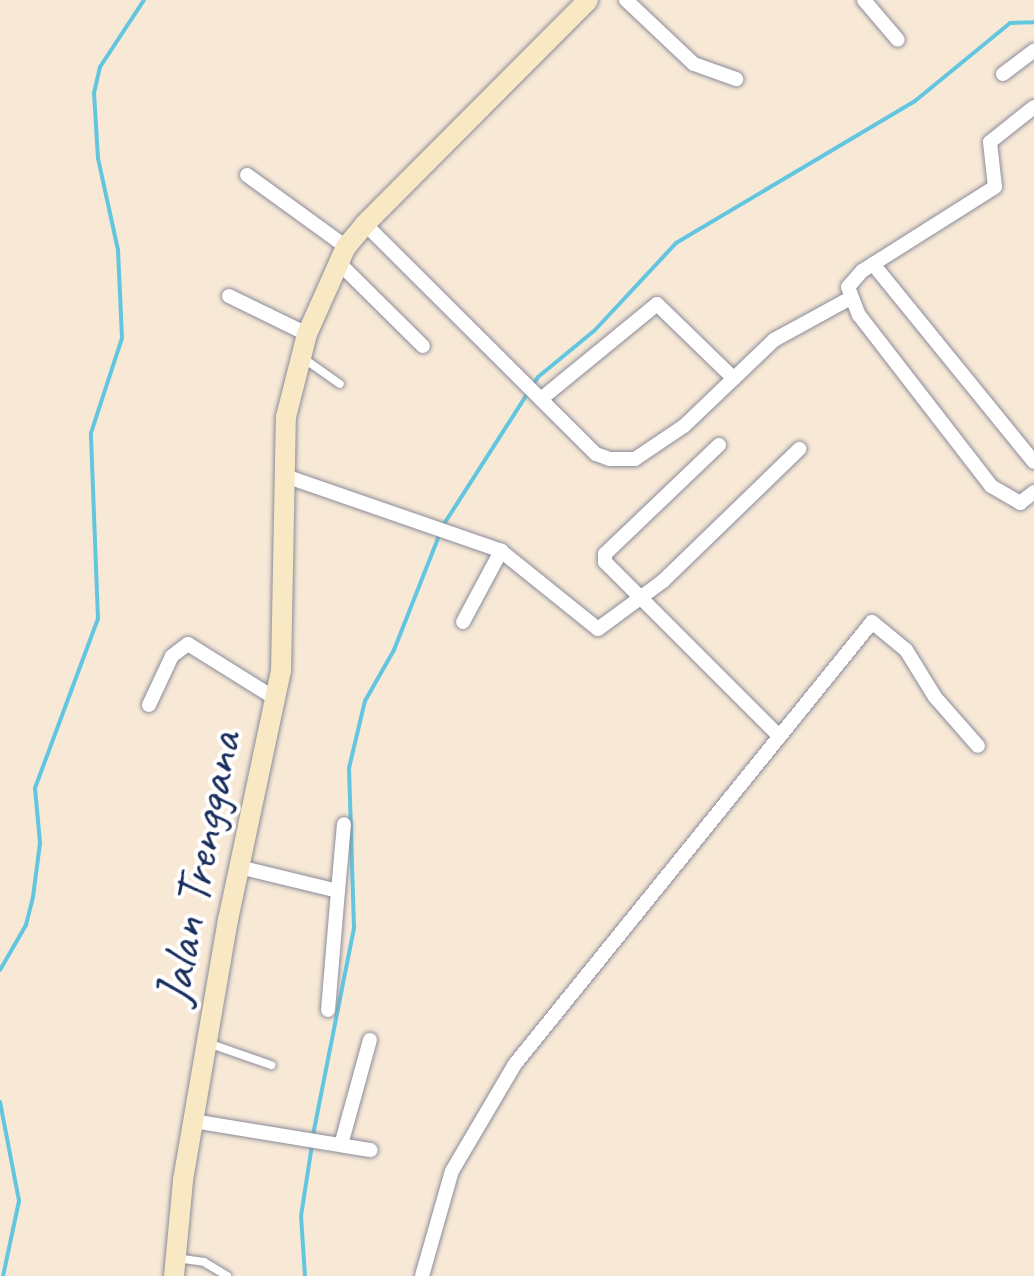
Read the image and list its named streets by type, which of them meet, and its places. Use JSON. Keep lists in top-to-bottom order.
{
  "streets": {
    "main road": ["Jalan Trenggana"]
  }
}
